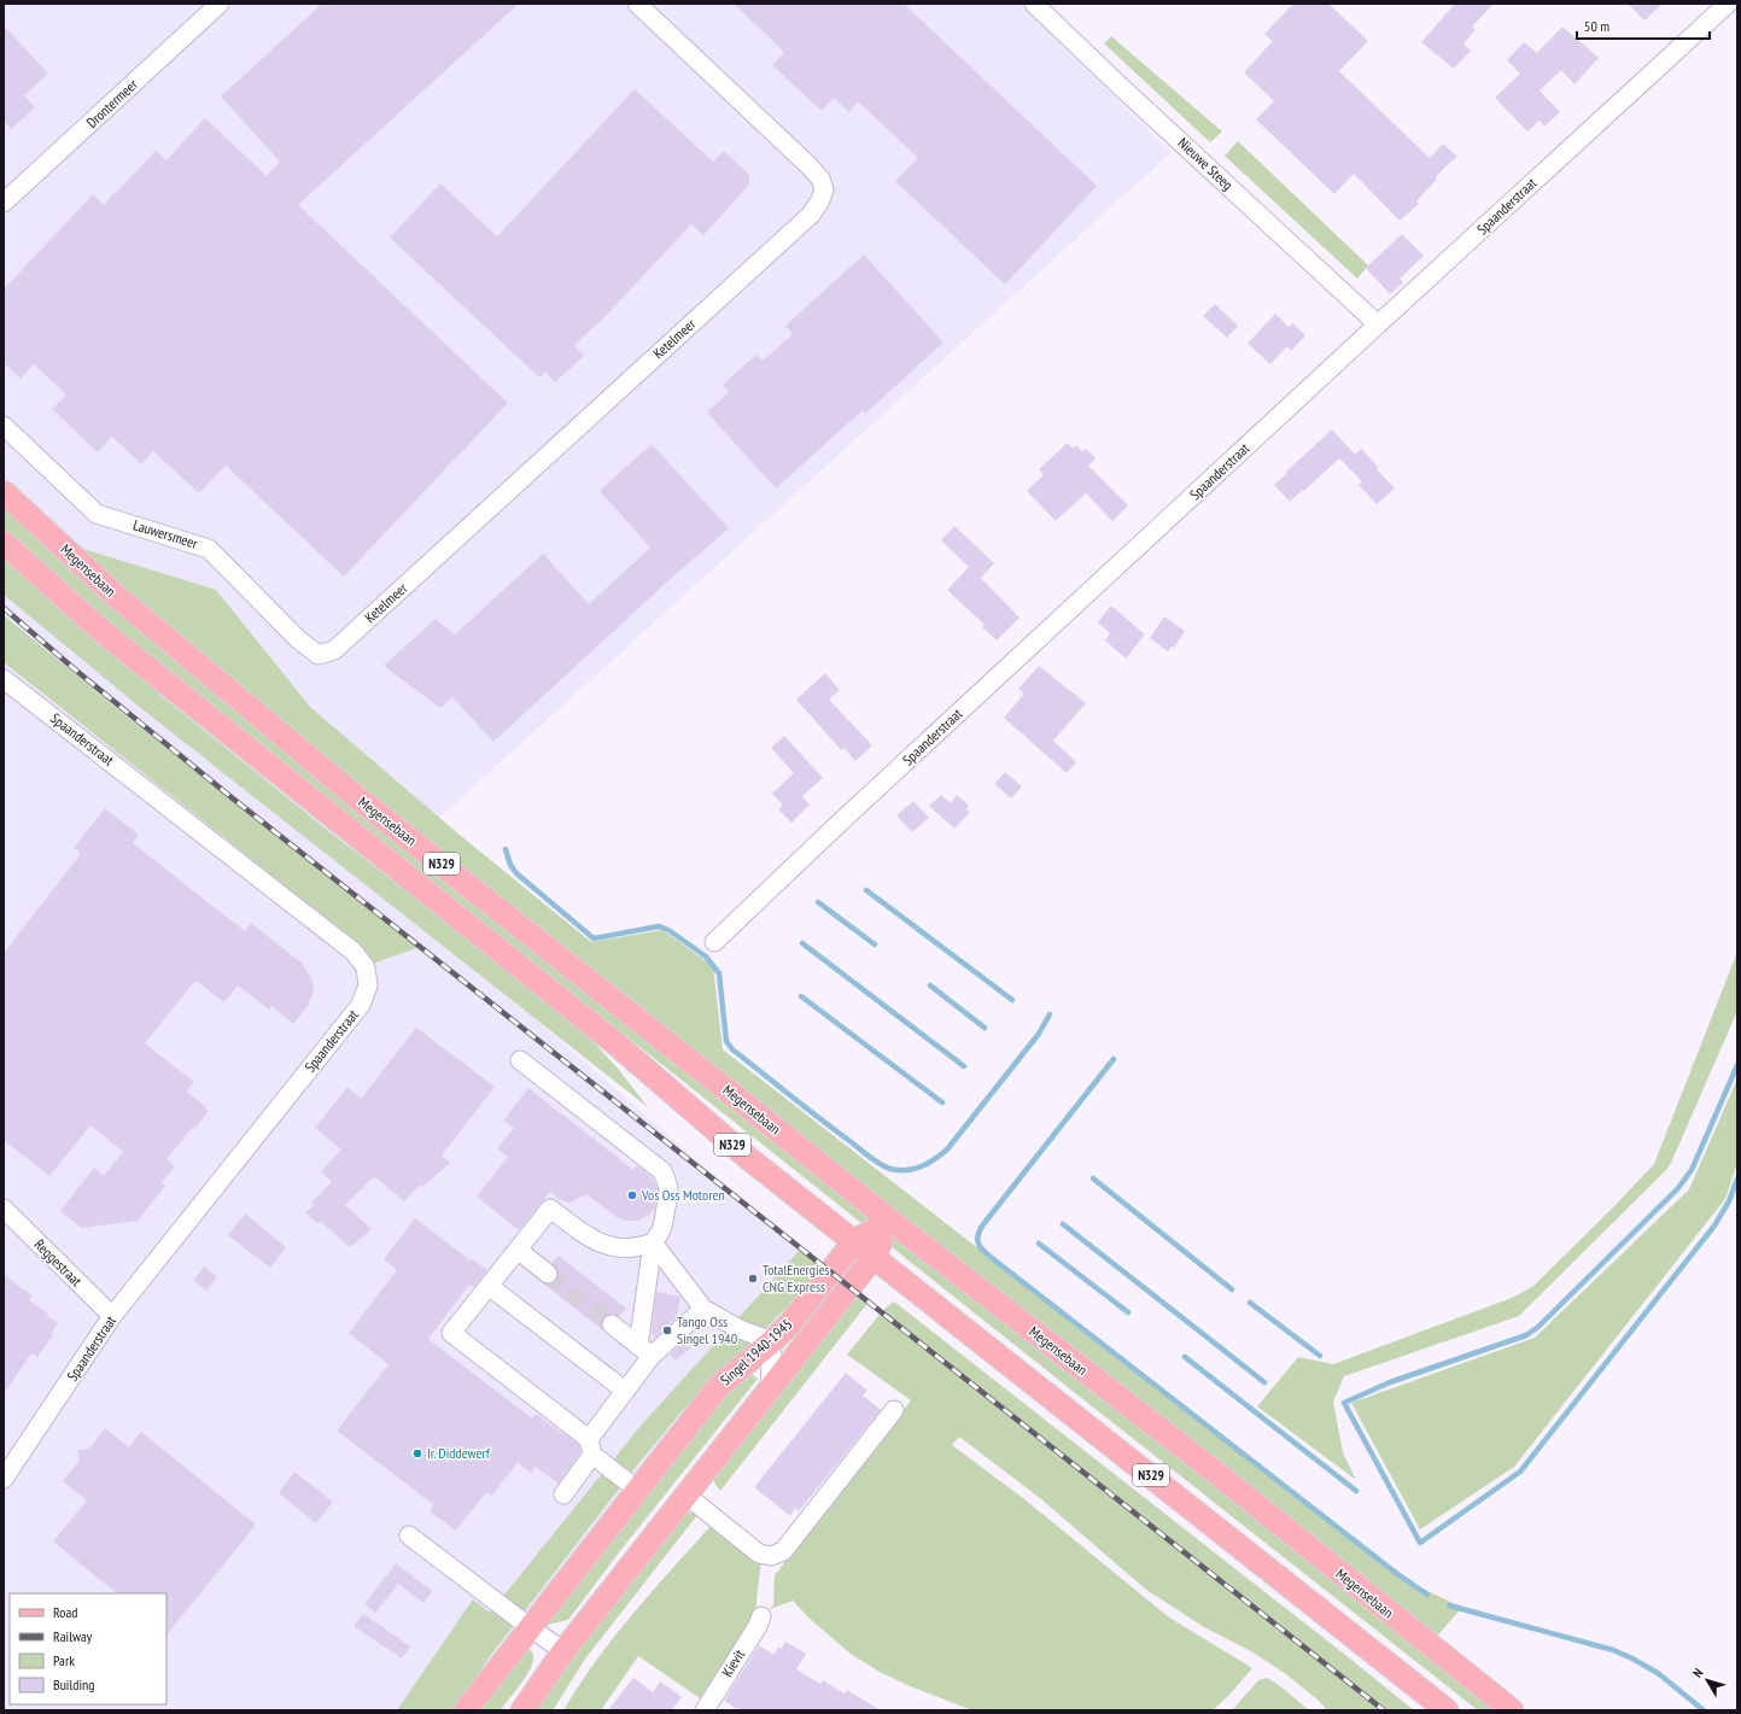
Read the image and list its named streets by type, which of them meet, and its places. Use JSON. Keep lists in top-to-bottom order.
{
  "streets": {
    "main road": ["Megensebaan", "N329", "Singel 1940-1945"],
    "street": [
      "Drontermeer",
      "Nieuwe Steeg",
      "Spaanderstraat",
      "Ketelmeer",
      "Lauwersmeer",
      "Reggestraat",
      "Kievit"
    ]
  },
  "crossings": [
    ["Nieuwe Steeg", "Spaanderstraat"],
    ["Spaanderstraat", "Reggestraat"],
    ["Ketelmeer", "Lauwersmeer"],
    ["Megensebaan", "Singel 1940-1945"]
  ],
  "places": [
    "Vos Oss Motoren",
    "TotalEnergies CNG Express",
    "Tango Oss Singel 1940",
    "Ir. Diddewerf"
  ],
  "legend": [
    "Road",
    "Railway",
    "Park",
    "Building"
  ],
  "scale_bar": "50 m",
  "north": "top left"
}
